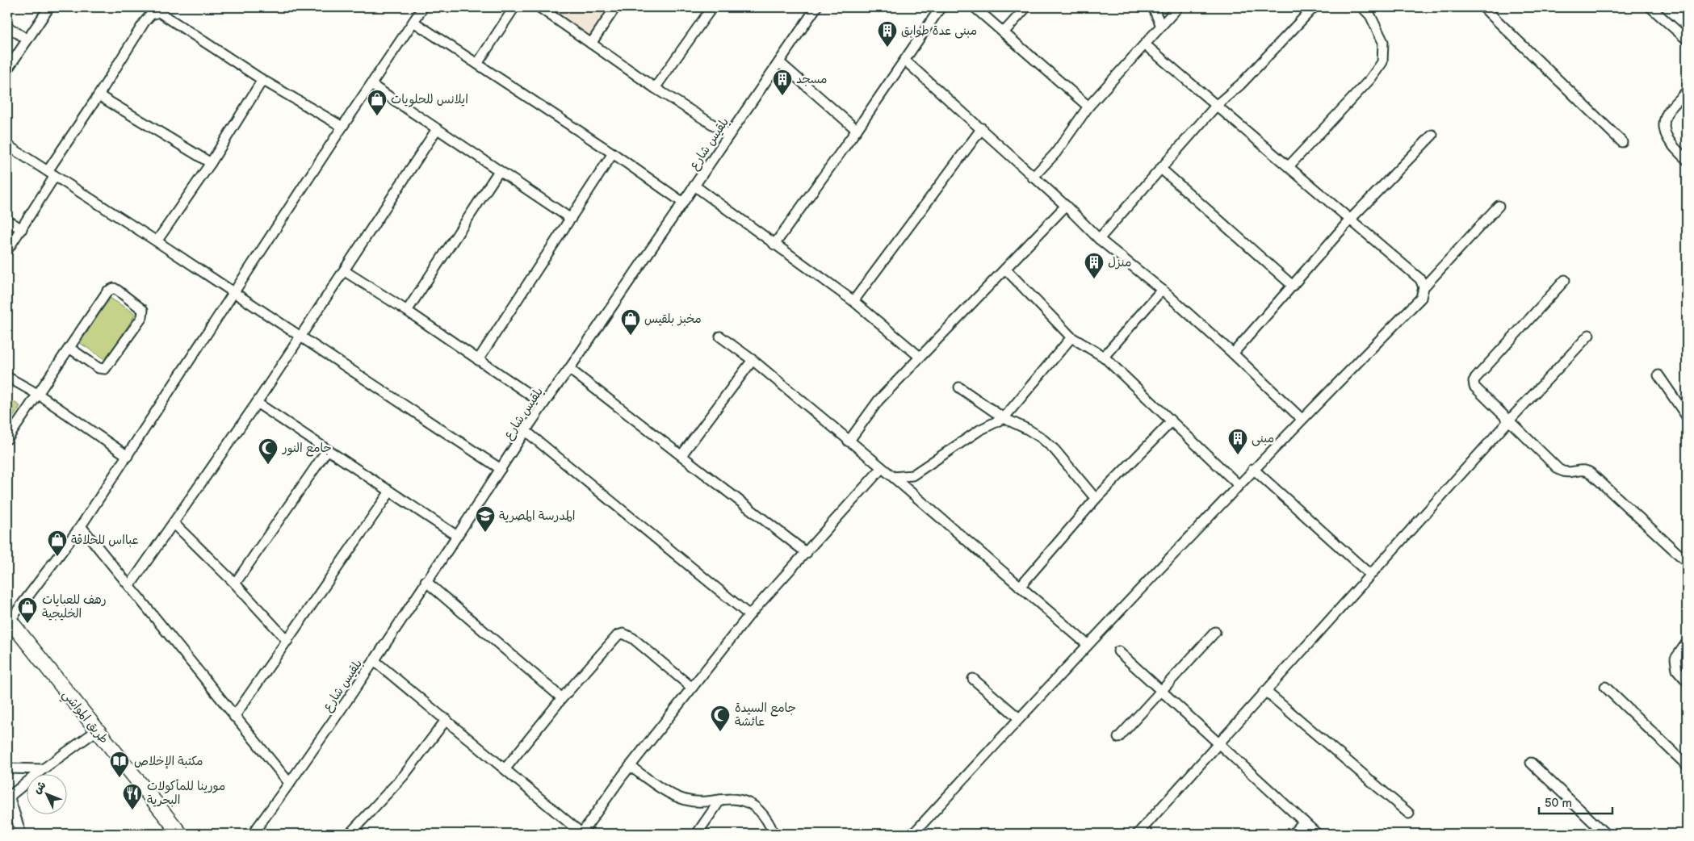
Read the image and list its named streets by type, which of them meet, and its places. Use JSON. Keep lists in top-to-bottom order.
{
  "streets": {
    "main road": ["طريق المواشي"],
    "street": ["بلقيس شارع"]
  },
  "places": {
    "building": [
      "مبنى عدة طوابق",
      "مسجد",
      "منزل",
      "مبنى"
    ],
    "shop": [
      "ايلانس للحلويات",
      "مخبز بلقيس",
      "عبااس للحلاقة",
      "رهف للعبايات الخليجية"
    ],
    "mosque": ["جامع النور", "جامع السيدة عائشة"],
    "school or university": ["المدرسة المصرية"],
    "library": ["مكتبة الإخلاص"],
    "restaurant": ["مورينا للمأكولات البحرية"]
  },
  "scale_bar": "50 m",
  "north": "top left"
}
